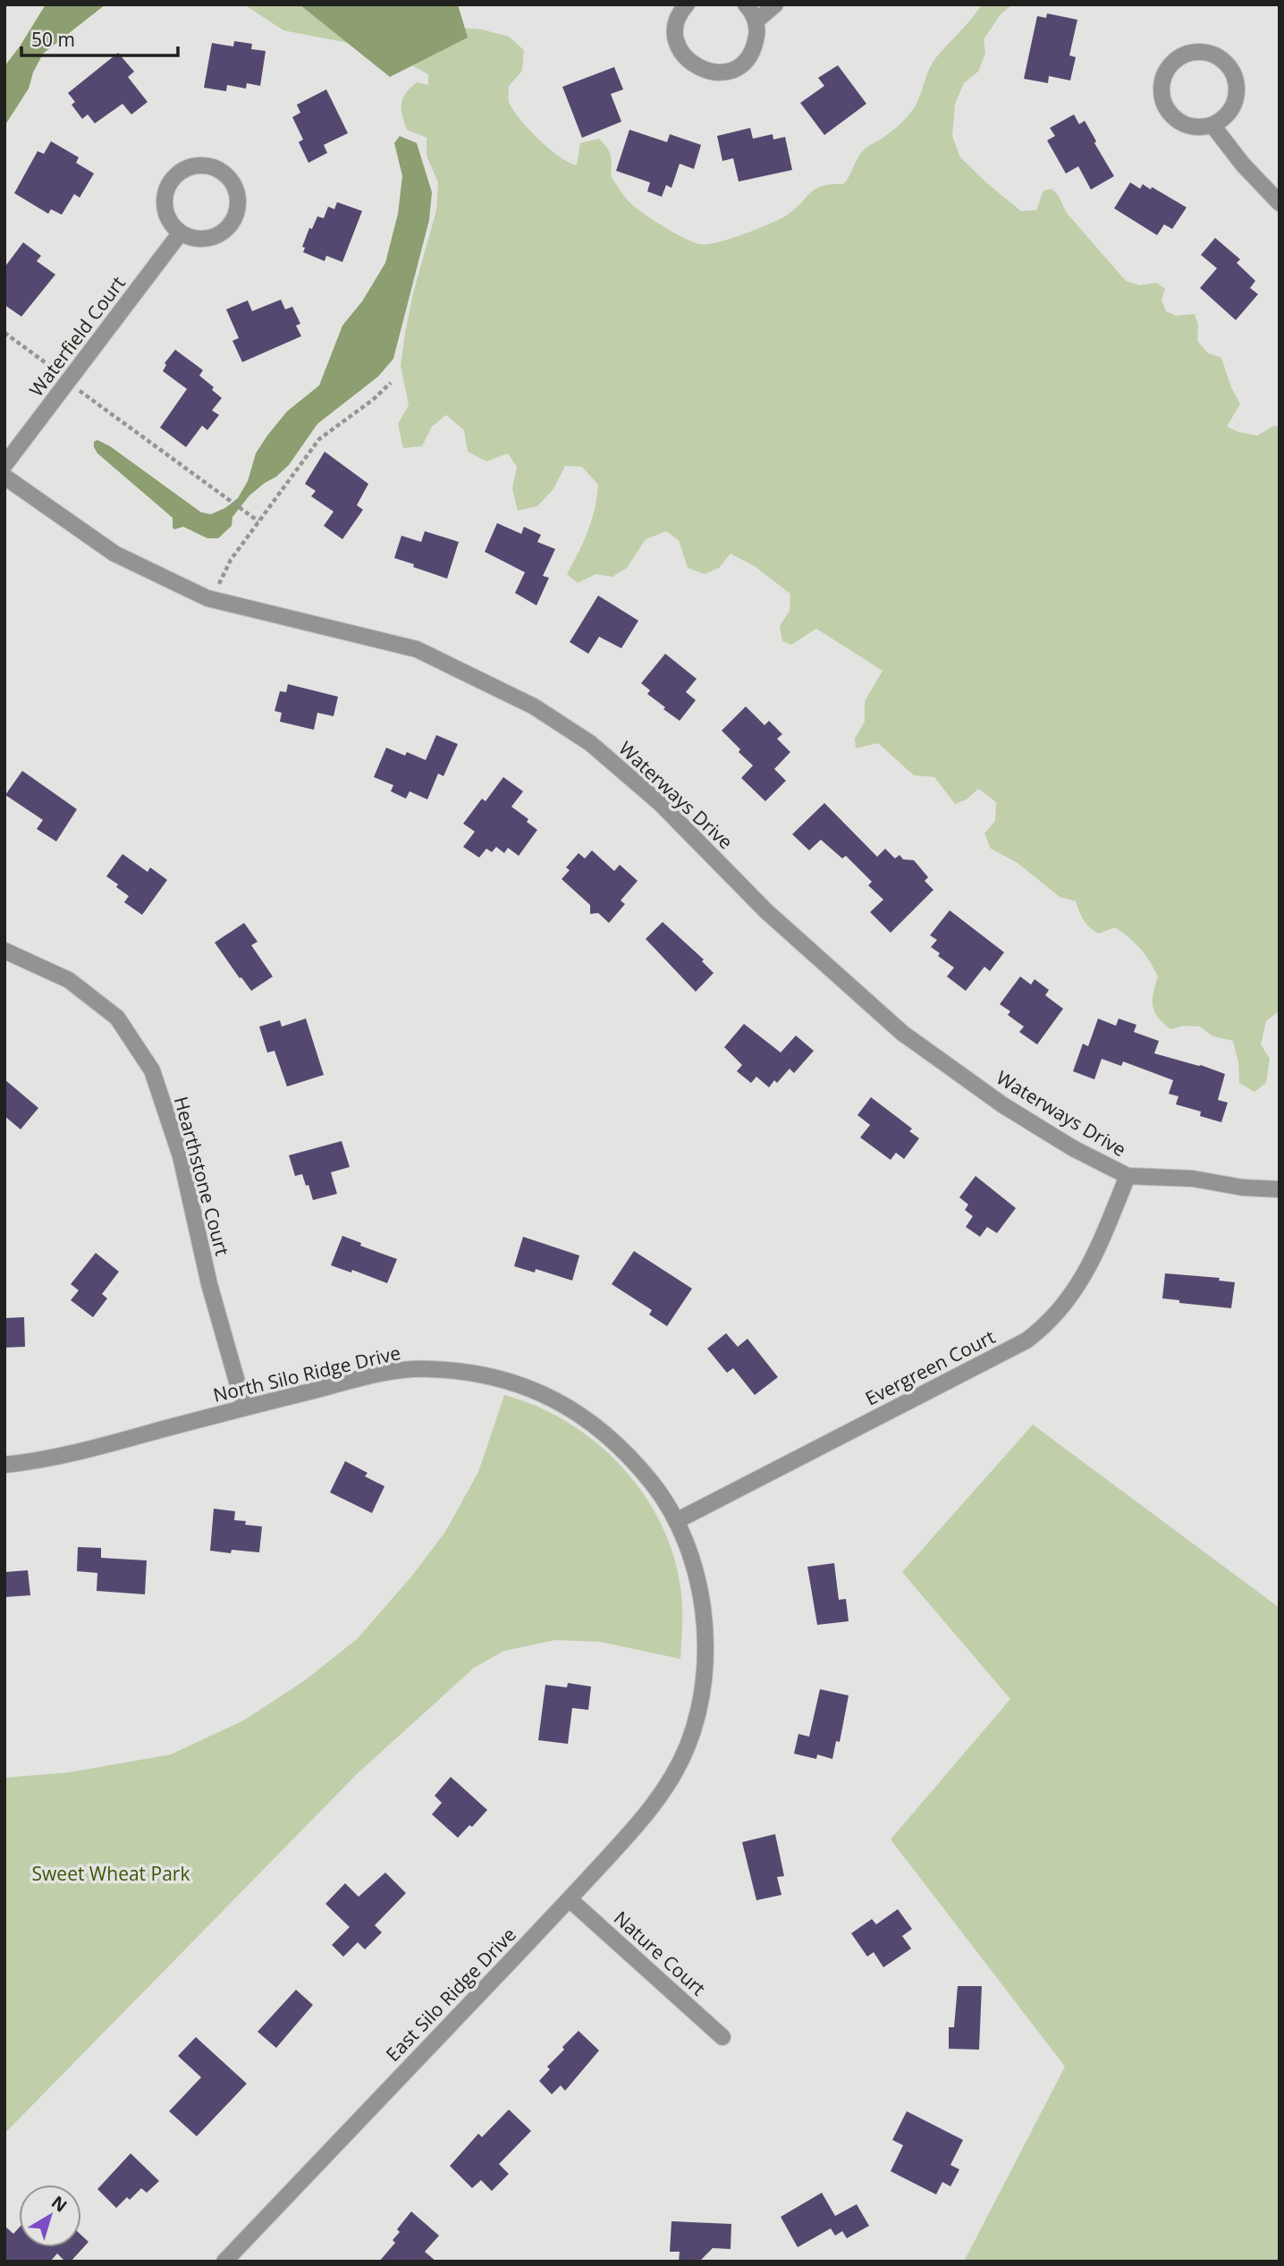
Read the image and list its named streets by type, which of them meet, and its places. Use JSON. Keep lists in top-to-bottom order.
{
  "streets": {
    "street": [
      "Waterfield Court",
      "Waterways Drive",
      "Hearthstone Court",
      "Evergreen Court",
      "North Silo Ridge Drive",
      "Nature Court",
      "East Silo Ridge Drive"
    ]
  },
  "crossings": [
    ["Waterways Drive", "Evergreen Court"],
    ["Hearthstone Court", "North Silo Ridge Drive"],
    ["Evergreen Court", "North Silo Ridge Drive"],
    ["North Silo Ridge Drive", "East Silo Ridge Drive"],
    ["Nature Court", "East Silo Ridge Drive"]
  ],
  "parks": ["Sweet Wheat Park"],
  "scale_bar": "50 m",
  "north": "top right"
}
